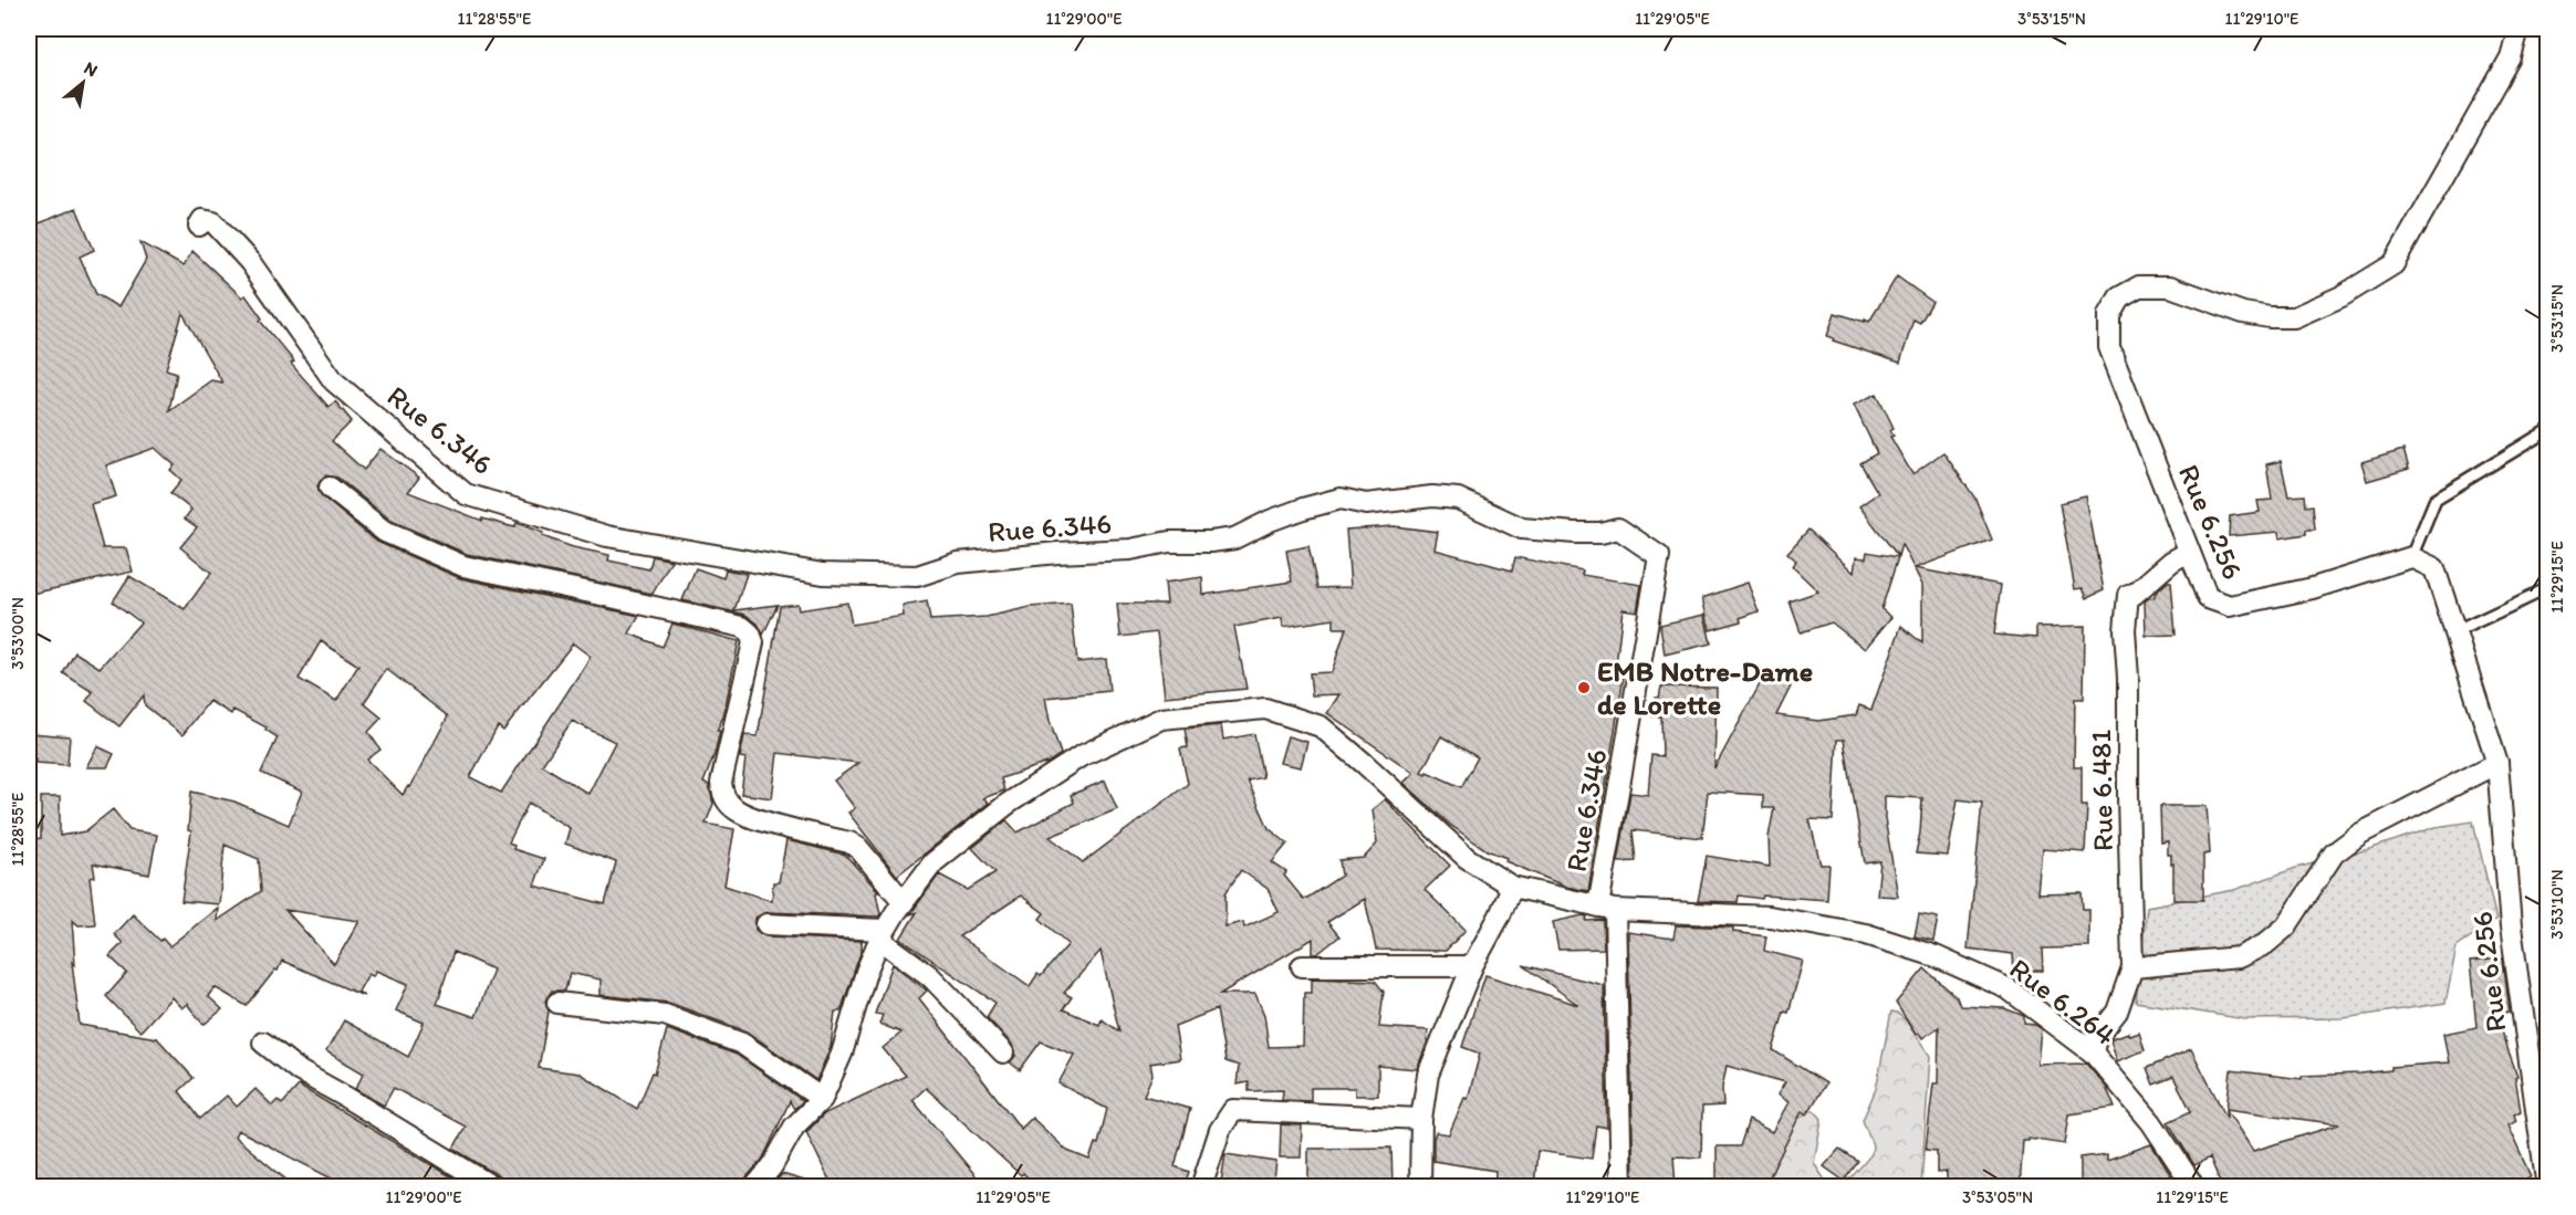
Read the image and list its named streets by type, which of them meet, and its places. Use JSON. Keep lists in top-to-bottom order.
{
  "streets": {
    "street": [
      "Rue 6.346",
      "Rue 6.256",
      "Rue 6.481",
      "Rue 6.264"
    ]
  },
  "crossings": [
    ["Rue 6.346", "Rue 6.264"],
    ["Rue 6.256", "Rue 6.481"],
    ["Rue 6.481", "Rue 6.264"]
  ],
  "places": ["EMB Notre-Dame de Lorette"],
  "north": "top right",
  "coordinates": [
    "11°28'55\"E",
    "11°29'00\"E",
    "11°29'05\"E",
    "3°53'15\"N",
    "11°29'10\"E",
    "11°29'15\"E",
    "3°53'00\"N",
    "3°53'10\"N",
    "3°53'05\"N"
  ]
}
